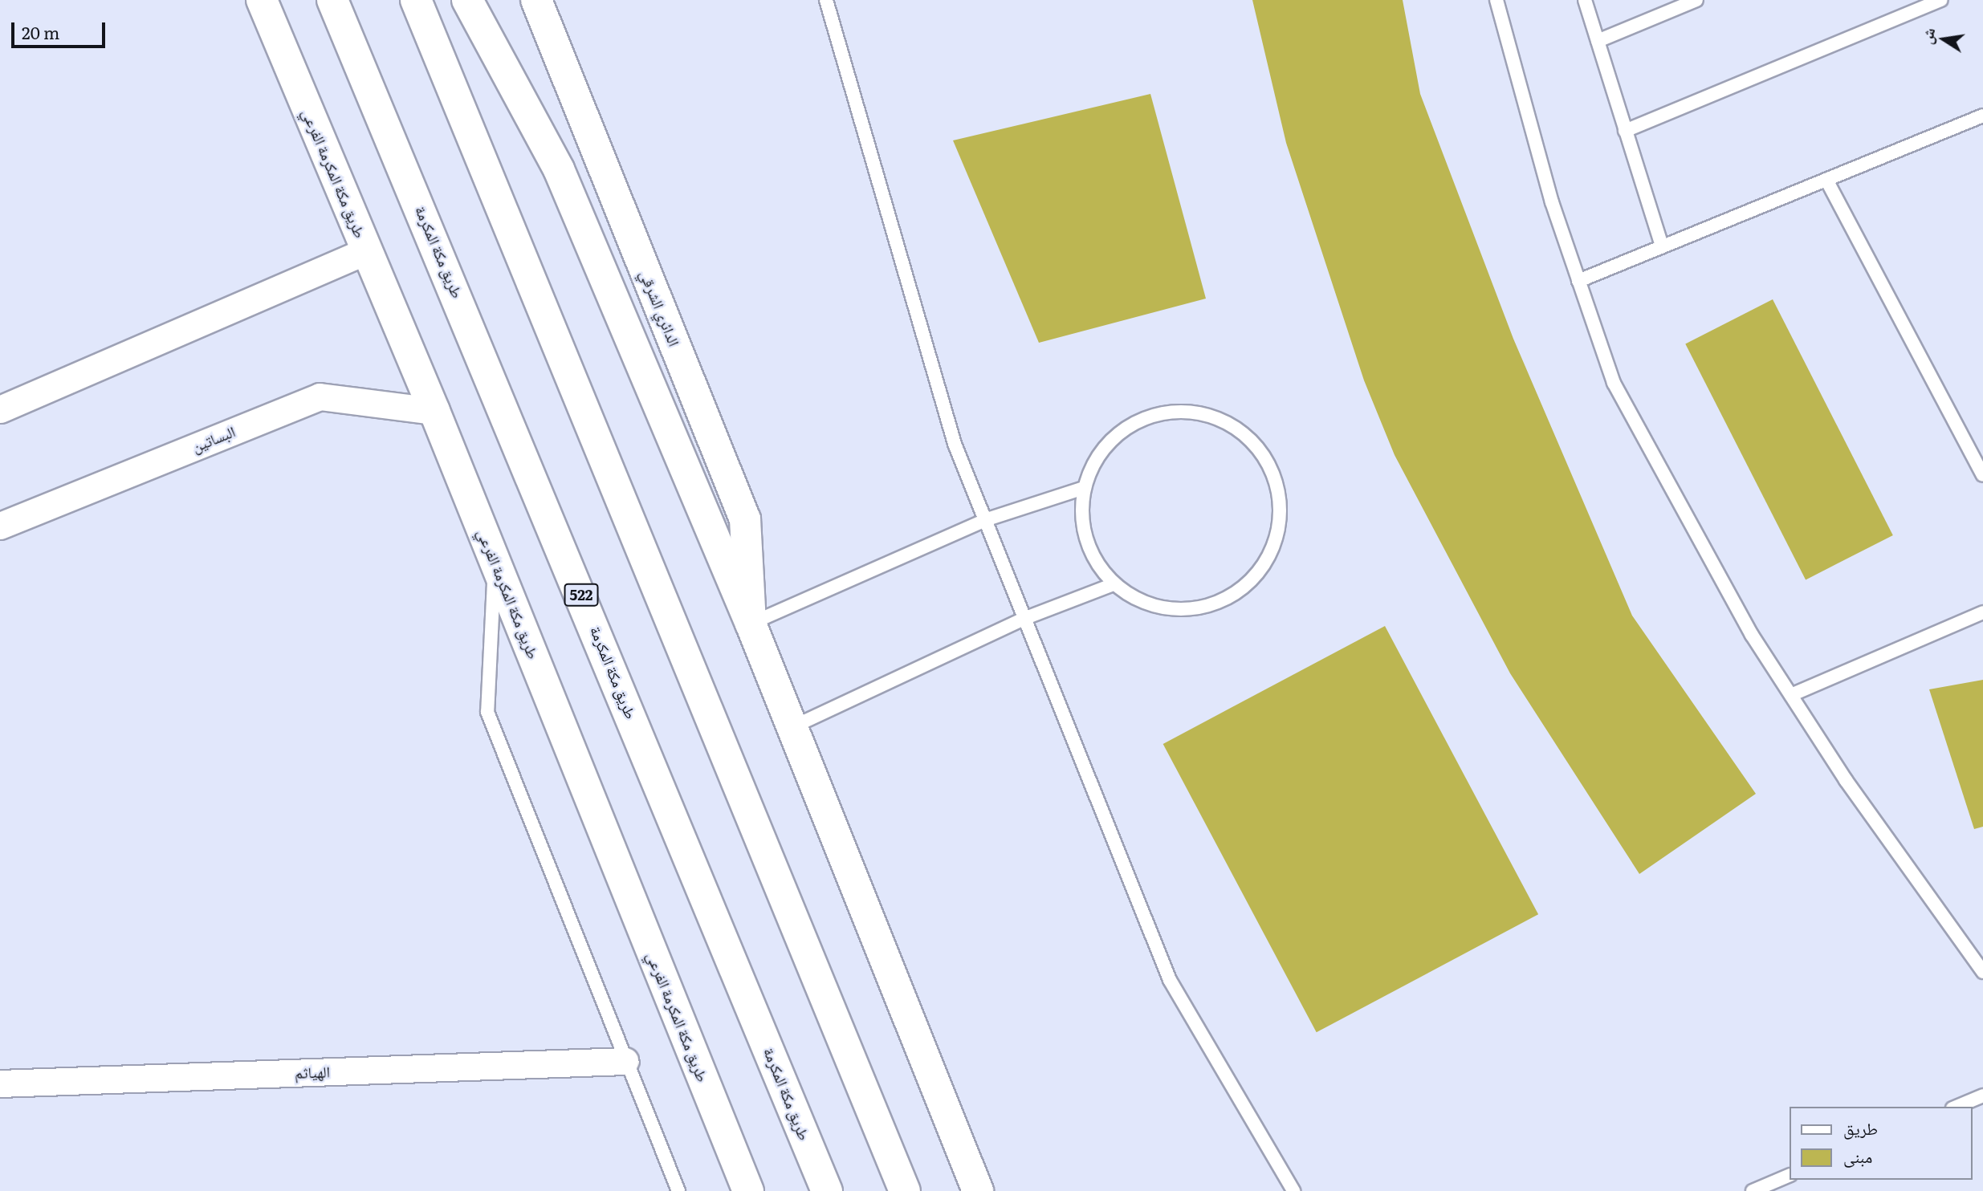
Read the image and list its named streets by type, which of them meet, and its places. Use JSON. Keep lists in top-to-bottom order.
{
  "streets": {
    "main road": [
      "طريق مكة المكرمة الفرعي",
      "طريق مكة المكرمة",
      "الدائري الشرقي",
      "522"
    ],
    "street": ["البساتين", "الهياثم"]
  },
  "crossings": [
    ["طريق مكة المكرمة الفرعي", "البساتين"]
  ],
  "legend": ["طريق", "مبنى"],
  "scale_bar": "20 m",
  "north": "left"
}
